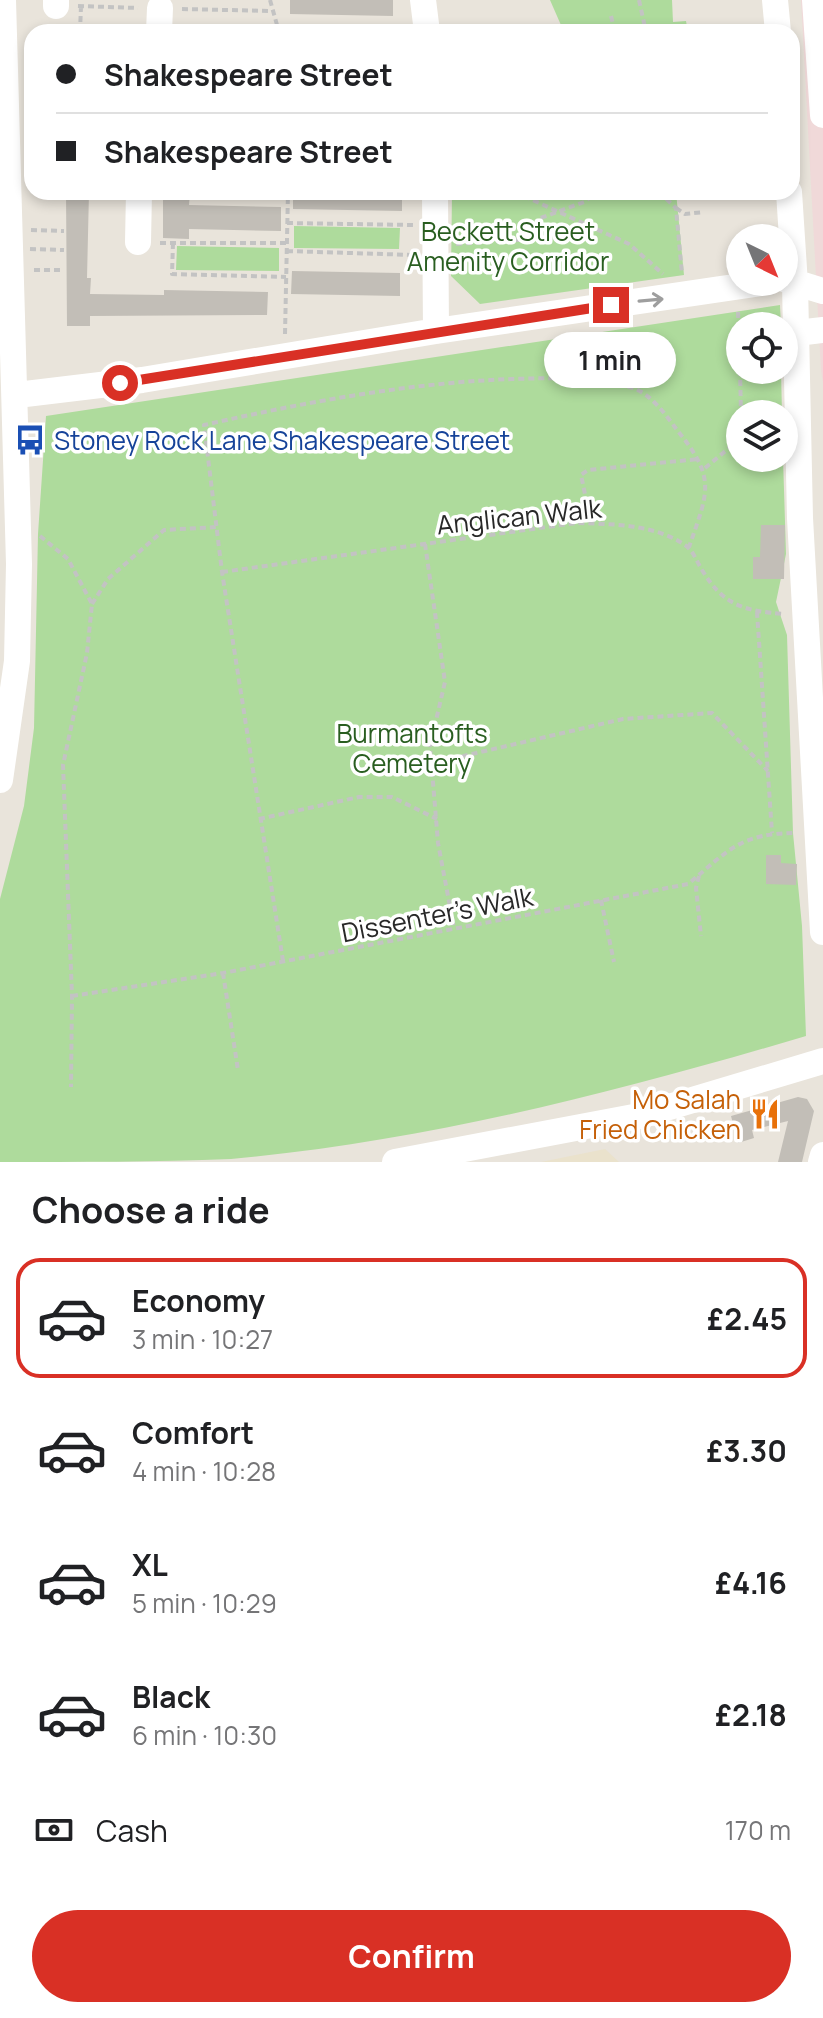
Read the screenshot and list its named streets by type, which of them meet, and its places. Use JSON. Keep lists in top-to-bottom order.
{
  "streets": {
    "path": ["Anglican Walk", "Dissenter's Walk"]
  },
  "parks": ["Beckett Street Amenity Corridor", "Burmantofts Cemetery"],
  "places": {
    "bus stop": ["Stoney Rock Lane Shakespeare Street"],
    "restaurant": ["Mo Salah Fried Chicken"]
  },
  "north": "bottom right",
  "page": {
    "banner": ["Shakespeare Street", "Shakespeare Street"],
    "bubble": "1 min",
    "heading": "Choose a ride",
    "list": [
      {
        "name": "Economy",
        "note": "3 min · 10:27",
        "value": "£2.45"
      },
      {
        "name": "Comfort",
        "note": "4 min · 10:28",
        "value": "£3.30"
      },
      {
        "name": "XL",
        "note": "5 min · 10:29",
        "value": "£4.16"
      },
      {
        "name": "Black",
        "note": "6 min · 10:30",
        "value": "£2.18"
      }
    ],
    "pay": ["Cash", "170 m"],
    "buttons": "Confirm"
  }
}
